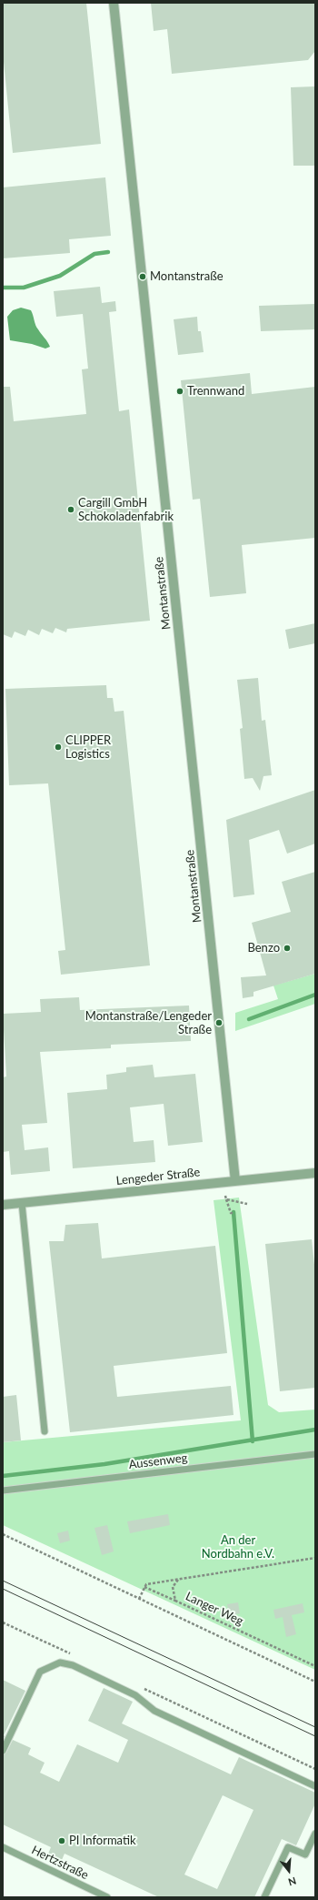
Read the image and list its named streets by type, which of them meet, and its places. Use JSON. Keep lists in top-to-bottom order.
{
  "streets": {
    "street": ["Montanstraße", "Lengeder Straße"],
    "lane": ["Aussenweg", "Hertzstraße"],
    "path": ["Langer Weg"]
  },
  "crossings": [
    ["Montanstraße", "Lengeder Straße"]
  ],
  "parks": ["An der Nordbahn e.V."],
  "places": [
    "Montanstraße",
    "Trennwand",
    "Cargill GmbH Schokoladenfabrik",
    "CLIPPER Logistics",
    "Benzo",
    "Montanstraße/Lengeder Straße",
    "PI Informatik"
  ],
  "north": "bottom"
}
